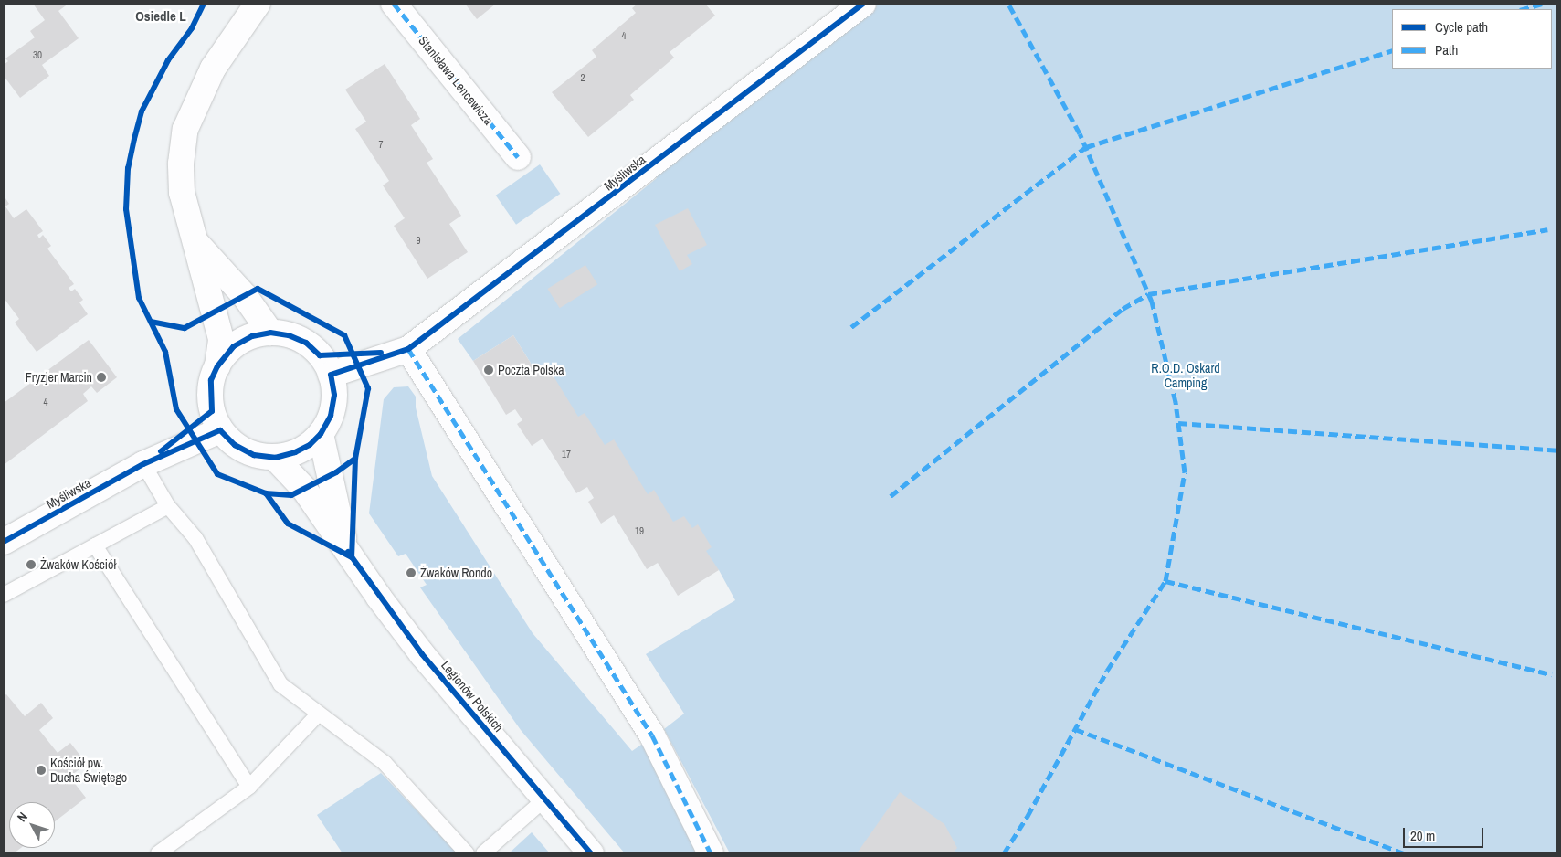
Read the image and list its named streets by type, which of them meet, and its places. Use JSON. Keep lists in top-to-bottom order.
{
  "streets": {
    "street": ["Stanisława Lencewicza", "Myśliwska", "Legionów Polskich"]
  },
  "crossings": [
    ["Myśliwska", "Legionów Polskich"]
  ],
  "districts": ["Osiedle L"],
  "parks": ["R.O.D. Oskard Camping"],
  "places": [
    "Poczta Polska",
    "Fryzjer Marcin",
    "Żwaków Kościół",
    "Żwaków Rondo",
    "Kościół pw. Ducha Świętego"
  ],
  "house_numbers": [
    "4",
    "30",
    "2",
    "7",
    "9",
    "4",
    "17",
    "19"
  ],
  "legend": ["Cycle path", "Path"],
  "scale_bar": "20 m",
  "north": "top left"
}
